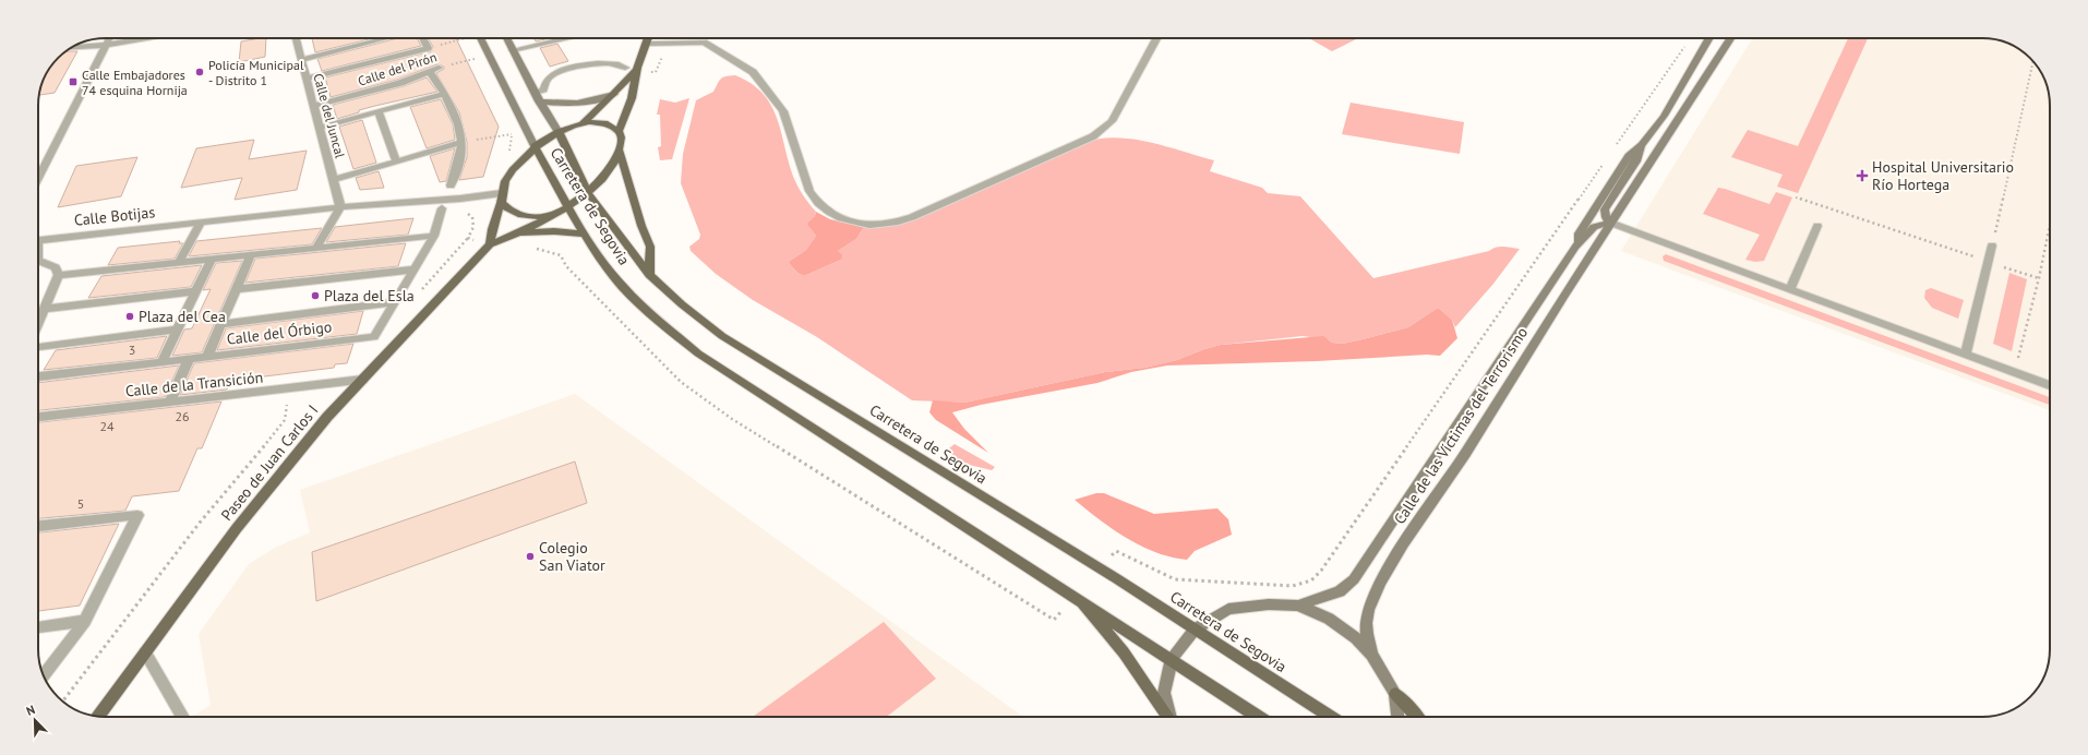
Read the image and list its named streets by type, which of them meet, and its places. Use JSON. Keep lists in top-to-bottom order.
{
  "streets": {
    "main road": ["Carretera de Segovia", "Paseo de Juan Carlos I"],
    "street": [
      "Calle del Pirón",
      "Calle del Juncal",
      "Calle Botijas",
      "Calle del Órbigo",
      "Calle de la Transición",
      "Calle de las Víctimas del Terrorismo"
    ]
  },
  "crossings": [
    ["Calle del Pirón", "Calle del Juncal"],
    ["Calle del Juncal", "Calle Botijas"],
    ["Carretera de Segovia", "Paseo de Juan Carlos I"],
    ["Calle Botijas", "Paseo de Juan Carlos I"],
    ["Calle de la Transición", "Paseo de Juan Carlos I"]
  ],
  "places": {
    "other": [
      "Policía Municipal - Distrito 1",
      "Plaza del Esla",
      "Plaza del Cea",
      "Colegio San Viator"
    ],
    "transit": ["Calle Embajadores 74 esquina Hornija"],
    "health": ["Hospital Universitario Río Hortega"]
  },
  "house_numbers": [
    "3",
    "26",
    "24",
    "5"
  ],
  "north": "top left"
}
